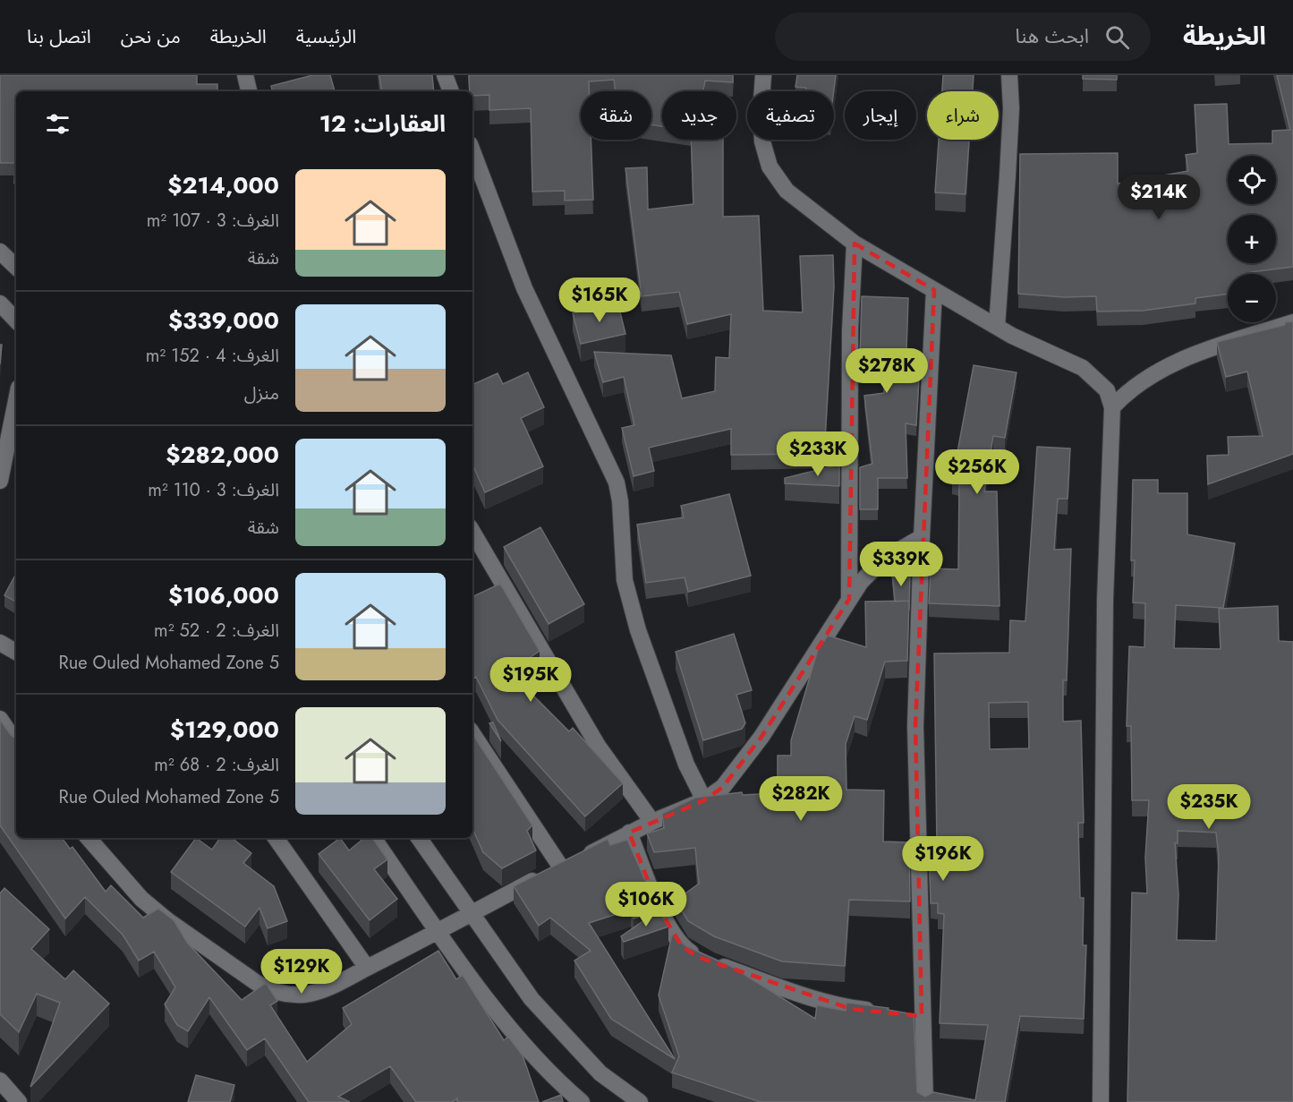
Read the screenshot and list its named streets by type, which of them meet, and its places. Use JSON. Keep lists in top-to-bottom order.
{
  "page": {
    "header": "الخريطة",
    "search": "ابحث هنا",
    "nav": [
      "الرئيسية",
      "الخريطة",
      "من نحن",
      "اتصل بنا"
    ],
    "chip": [
      "شراء",
      "إيجار",
      "تصفية",
      "جديد",
      "شقة"
    ],
    "heading": "العقارات: 12",
    "map_buttons": ["+", "−"],
    "list": [
      {
        "name": "$214,000",
        "note": "الغرف: 3 · 107 m² · شقة"
      },
      {
        "name": "$339,000",
        "note": "الغرف: 4 · 152 m² · منزل"
      },
      {
        "name": "$282,000",
        "note": "الغرف: 3 · 110 m² · شقة"
      },
      {
        "name": "$106,000",
        "note": "الغرف: 2 · 52 m² · Rue Ouled Mohamed Zone 5"
      },
      {
        "name": "$129,000",
        "note": "الغرف: 2 · 68 m² · Rue Ouled Mohamed Zone 5"
      }
    ],
    "price": [
      "$214K",
      "$165K",
      "$278K",
      "$233K",
      "$256K",
      "$339K",
      "$195K",
      "$282K",
      "$235K",
      "$196K",
      "$106K",
      "$129K"
    ]
  }
}
